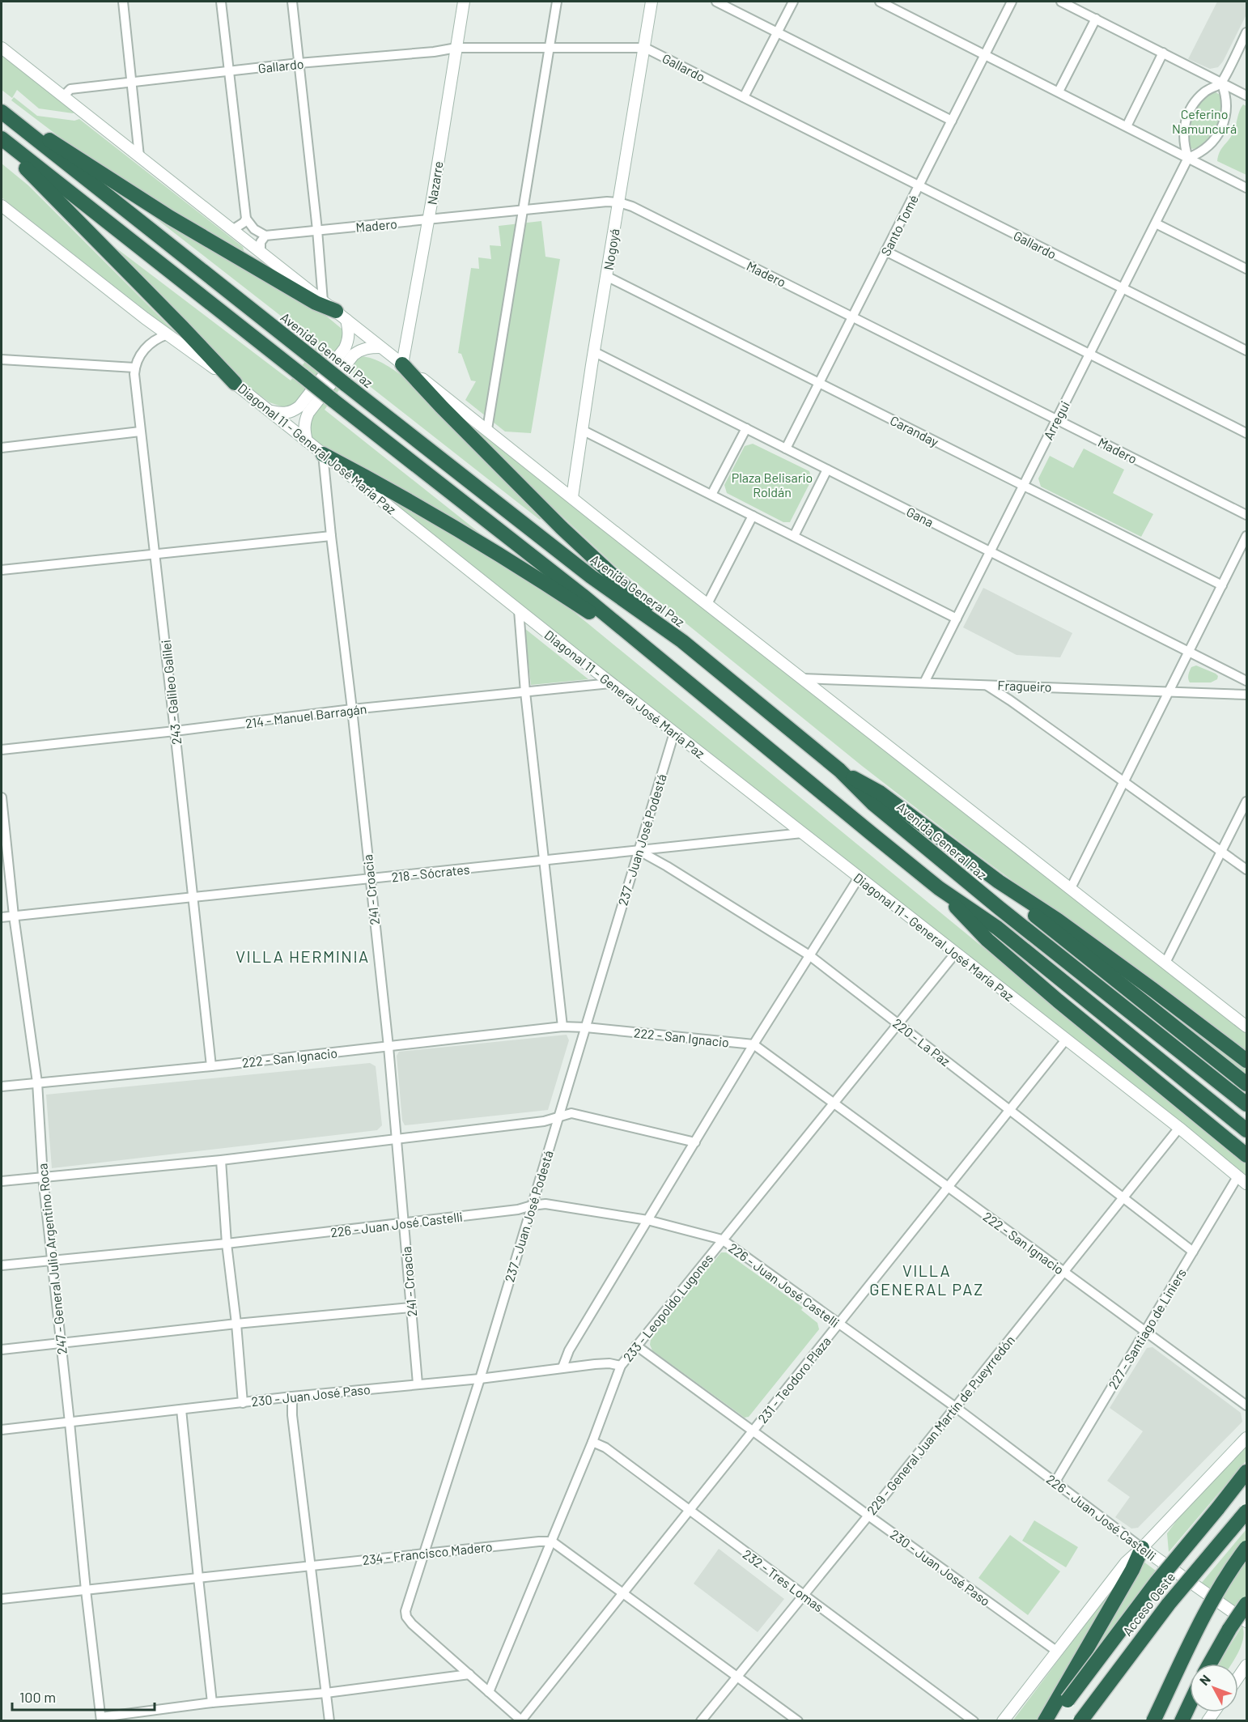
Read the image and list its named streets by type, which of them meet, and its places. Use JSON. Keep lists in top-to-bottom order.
{
  "streets": {
    "highway": ["Avenida General Paz", "Acceso Oeste"],
    "street": [
      "Gallardo",
      "Nazarre",
      "Madero",
      "Santo Tomé",
      "Nogoyá",
      "Arregui",
      "Caranday",
      "Diagonal 11 - General José María Paz",
      "Gana",
      "Fragueiro",
      "243 - Galileo Galilei",
      "214 - Manuel Barragán",
      "237 - Juan José Podestá",
      "218 - Sócrates",
      "241 - Croacia",
      "222 - San Ignacio",
      "220 - La Paz",
      "226 - Juan José Castelli",
      "247 - General Julio Argentino Roca",
      "233 - Leopoldo Lugones",
      "227 - Santiago de Liniers",
      "231 - Teodoro Plaza",
      "230 - Juan José Paso",
      "229 - General Juan Martín de Pueyrredón",
      "234 - Francisco Madero",
      "232 - Tres Lomas"
    ]
  },
  "crossings": [
    ["Gallardo", "Nazarre"],
    ["Gallardo", "Santo Tomé"],
    ["Gallardo", "Nogoyá"],
    ["Gallardo", "Arregui"],
    ["Nazarre", "Madero"],
    ["Madero", "Santo Tomé"],
    ["Madero", "Nogoyá"],
    ["Madero", "Arregui"],
    ["Santo Tomé", "Caranday"],
    ["Santo Tomé", "Gana"],
    ["Nogoyá", "Caranday"],
    ["Nogoyá", "Gana"],
    ["Arregui", "Caranday"],
    ["Arregui", "Gana"],
    ["Arregui", "Fragueiro"],
    ["Diagonal 11 - General José María Paz", "214 - Manuel Barragán"],
    ["Diagonal 11 - General José María Paz", "237 - Juan José Podestá"],
    ["Diagonal 11 - General José María Paz", "218 - Sócrates"],
    ["Diagonal 11 - General José María Paz", "241 - Croacia"],
    ["Diagonal 11 - General José María Paz", "233 - Leopoldo Lugones"],
    ["Diagonal 11 - General José María Paz", "227 - Santiago de Liniers"],
    ["Diagonal 11 - General José María Paz", "231 - Teodoro Plaza"],
    ["Diagonal 11 - General José María Paz", "229 - General Juan Martín de Pueyrredón"],
    ["243 - Galileo Galilei", "214 - Manuel Barragán"],
    ["243 - Galileo Galilei", "218 - Sócrates"],
    ["243 - Galileo Galilei", "222 - San Ignacio"],
    ["214 - Manuel Barragán", "241 - Croacia"],
    ["237 - Juan José Podestá", "218 - Sócrates"],
    ["237 - Juan José Podestá", "222 - San Ignacio"],
    ["237 - Juan José Podestá", "220 - La Paz"],
    ["237 - Juan José Podestá", "226 - Juan José Castelli"],
    ["237 - Juan José Podestá", "230 - Juan José Paso"],
    ["237 - Juan José Podestá", "234 - Francisco Madero"],
    ["218 - Sócrates", "241 - Croacia"],
    ["218 - Sócrates", "220 - La Paz"],
    ["218 - Sócrates", "247 - General Julio Argentino Roca"],
    ["241 - Croacia", "222 - San Ignacio"],
    ["241 - Croacia", "226 - Juan José Castelli"],
    ["241 - Croacia", "230 - Juan José Paso"],
    ["222 - San Ignacio", "247 - General Julio Argentino Roca"],
    ["222 - San Ignacio", "233 - Leopoldo Lugones"],
    ["222 - San Ignacio", "227 - Santiago de Liniers"],
    ["222 - San Ignacio", "231 - Teodoro Plaza"],
    ["222 - San Ignacio", "229 - General Juan Martín de Pueyrredón"],
    ["220 - La Paz", "233 - Leopoldo Lugones"],
    ["220 - La Paz", "227 - Santiago de Liniers"],
    ["220 - La Paz", "231 - Teodoro Plaza"],
    ["220 - La Paz", "229 - General Juan Martín de Pueyrredón"],
    ["226 - Juan José Castelli", "247 - General Julio Argentino Roca"],
    ["226 - Juan José Castelli", "233 - Leopoldo Lugones"],
    ["226 - Juan José Castelli", "227 - Santiago de Liniers"],
    ["226 - Juan José Castelli", "231 - Teodoro Plaza"],
    ["226 - Juan José Castelli", "229 - General Juan Martín de Pueyrredón"],
    ["247 - General Julio Argentino Roca", "230 - Juan José Paso"],
    ["247 - General Julio Argentino Roca", "234 - Francisco Madero"],
    ["233 - Leopoldo Lugones", "230 - Juan José Paso"],
    ["233 - Leopoldo Lugones", "234 - Francisco Madero"],
    ["233 - Leopoldo Lugones", "232 - Tres Lomas"],
    ["231 - Teodoro Plaza", "230 - Juan José Paso"],
    ["231 - Teodoro Plaza", "232 - Tres Lomas"],
    ["230 - Juan José Paso", "229 - General Juan Martín de Pueyrredón"],
    ["229 - General Juan Martín de Pueyrredón", "232 - Tres Lomas"]
  ],
  "districts": ["VILLA HERMINIA", "VILLA GENERAL PAZ"],
  "parks": ["Ceferino Namuncurá", "Plaza Belisario Roldán"],
  "scale_bar": "100 m",
  "north": "top left"
}
